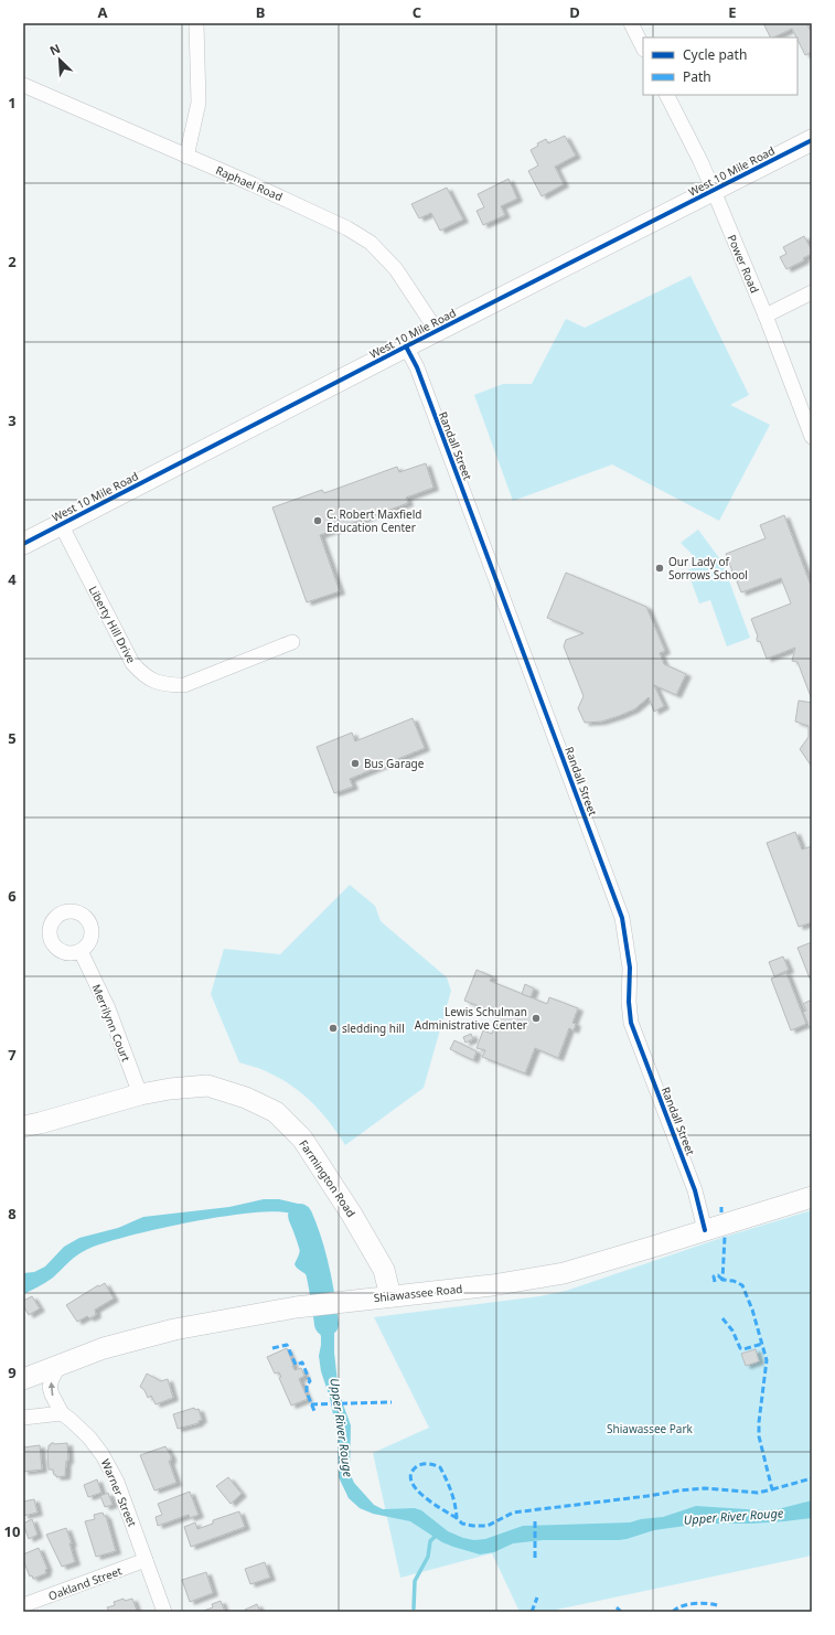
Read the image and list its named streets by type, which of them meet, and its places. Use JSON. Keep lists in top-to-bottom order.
{
  "streets": {
    "street": [
      "West 10 Mile Road",
      "Raphael Road",
      "Power Road",
      "Randall Street",
      "Liberty Hill Drive",
      "Merrilynn Court",
      "Farmington Road",
      "Shiawassee Road",
      "Warner Street",
      "Oakland Street"
    ]
  },
  "crossings": [
    ["West 10 Mile Road", "Raphael Road"],
    ["West 10 Mile Road", "Power Road"],
    ["West 10 Mile Road", "Randall Street"],
    ["West 10 Mile Road", "Liberty Hill Drive"],
    ["Randall Street", "Shiawassee Road"],
    ["Merrilynn Court", "Farmington Road"],
    ["Farmington Road", "Shiawassee Road"],
    ["Shiawassee Road", "Warner Street"],
    ["Warner Street", "Oakland Street"]
  ],
  "water": ["Upper River Rouge"],
  "parks": ["Shiawassee Park"],
  "places": [
    "C. Robert Maxfield Education Center",
    "Our Lady of Sorrows School",
    "Bus Garage",
    "Lewis Schulman Administrative Center",
    "sledding hill"
  ],
  "legend": ["Cycle path", "Path"],
  "north": "top left",
  "grid": {
    "columns": [
      "A",
      "B",
      "C",
      "D",
      "E"
    ],
    "rows": [
      "1",
      "2",
      "3",
      "4",
      "5",
      "6",
      "7",
      "8",
      "9",
      "10"
    ]
  }
}
